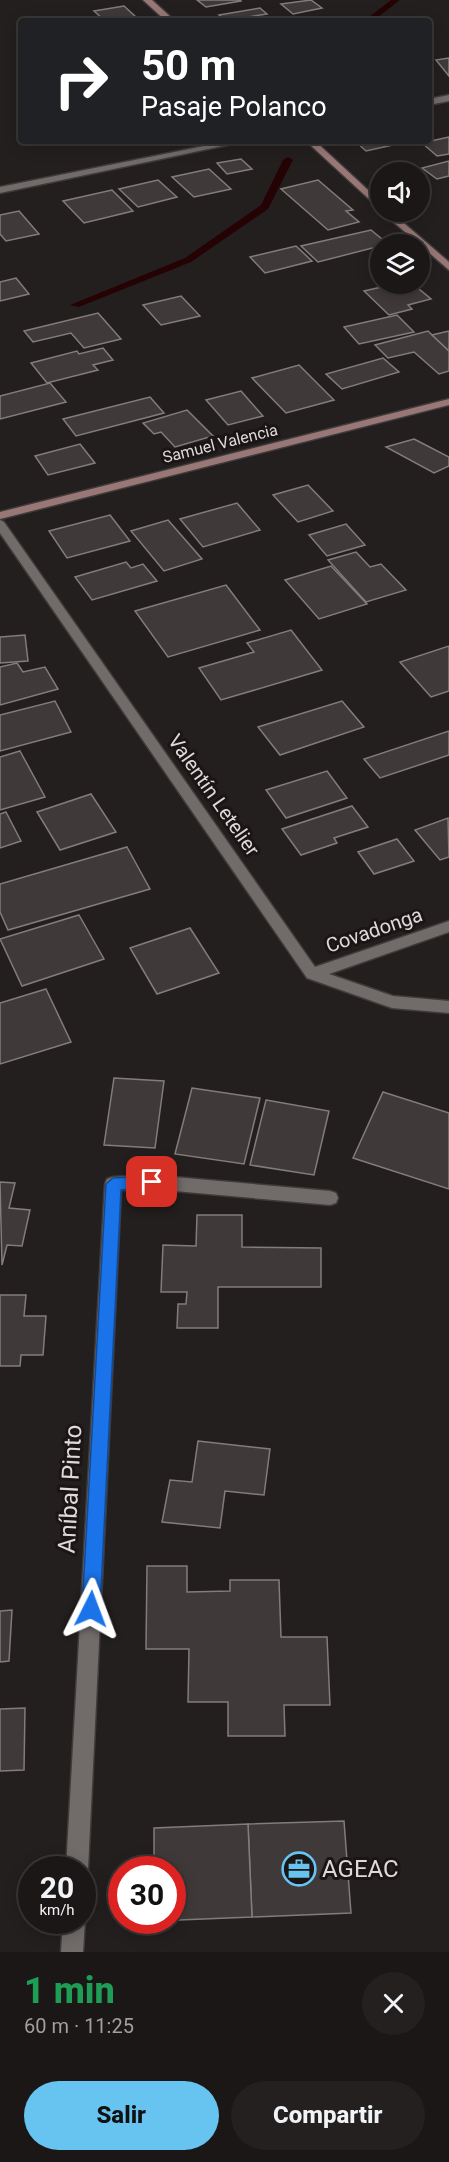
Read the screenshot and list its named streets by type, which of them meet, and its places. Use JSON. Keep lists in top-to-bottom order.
{
  "streets": {
    "main road": ["Samuel Valencia"],
    "street": ["Valentín Letelier", "Covadonga", "Aníbal Pinto"]
  },
  "crossings": [
    ["Valentín Letelier", "Covadonga"]
  ],
  "places": {
    "office": ["AGEAC"]
  },
  "page": {
    "turn": ["50 m", "Pasaje Polanco"],
    "speed": "20 km/h",
    "limit": "30",
    "heading": ["1 min", "60 m · 11:25"],
    "buttons": ["Salir", "Compartir"]
  }
}
